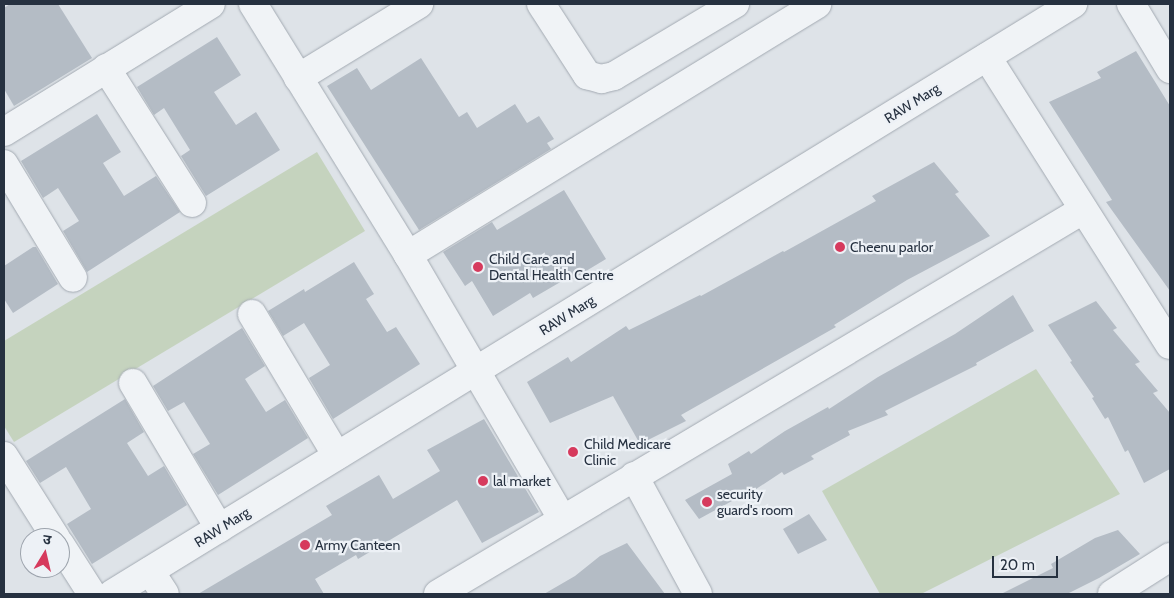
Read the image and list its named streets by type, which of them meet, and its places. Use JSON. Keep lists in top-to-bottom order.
{
  "streets": {
    "street": ["RAW Marg"]
  },
  "places": [
    "Cheenu parlor",
    "Child Care and Dental Health Centre",
    "Child Medicare Clinic",
    "lal market",
    "security guard's room",
    "Army Canteen"
  ],
  "scale_bar": "20 m",
  "north": "top"
}
